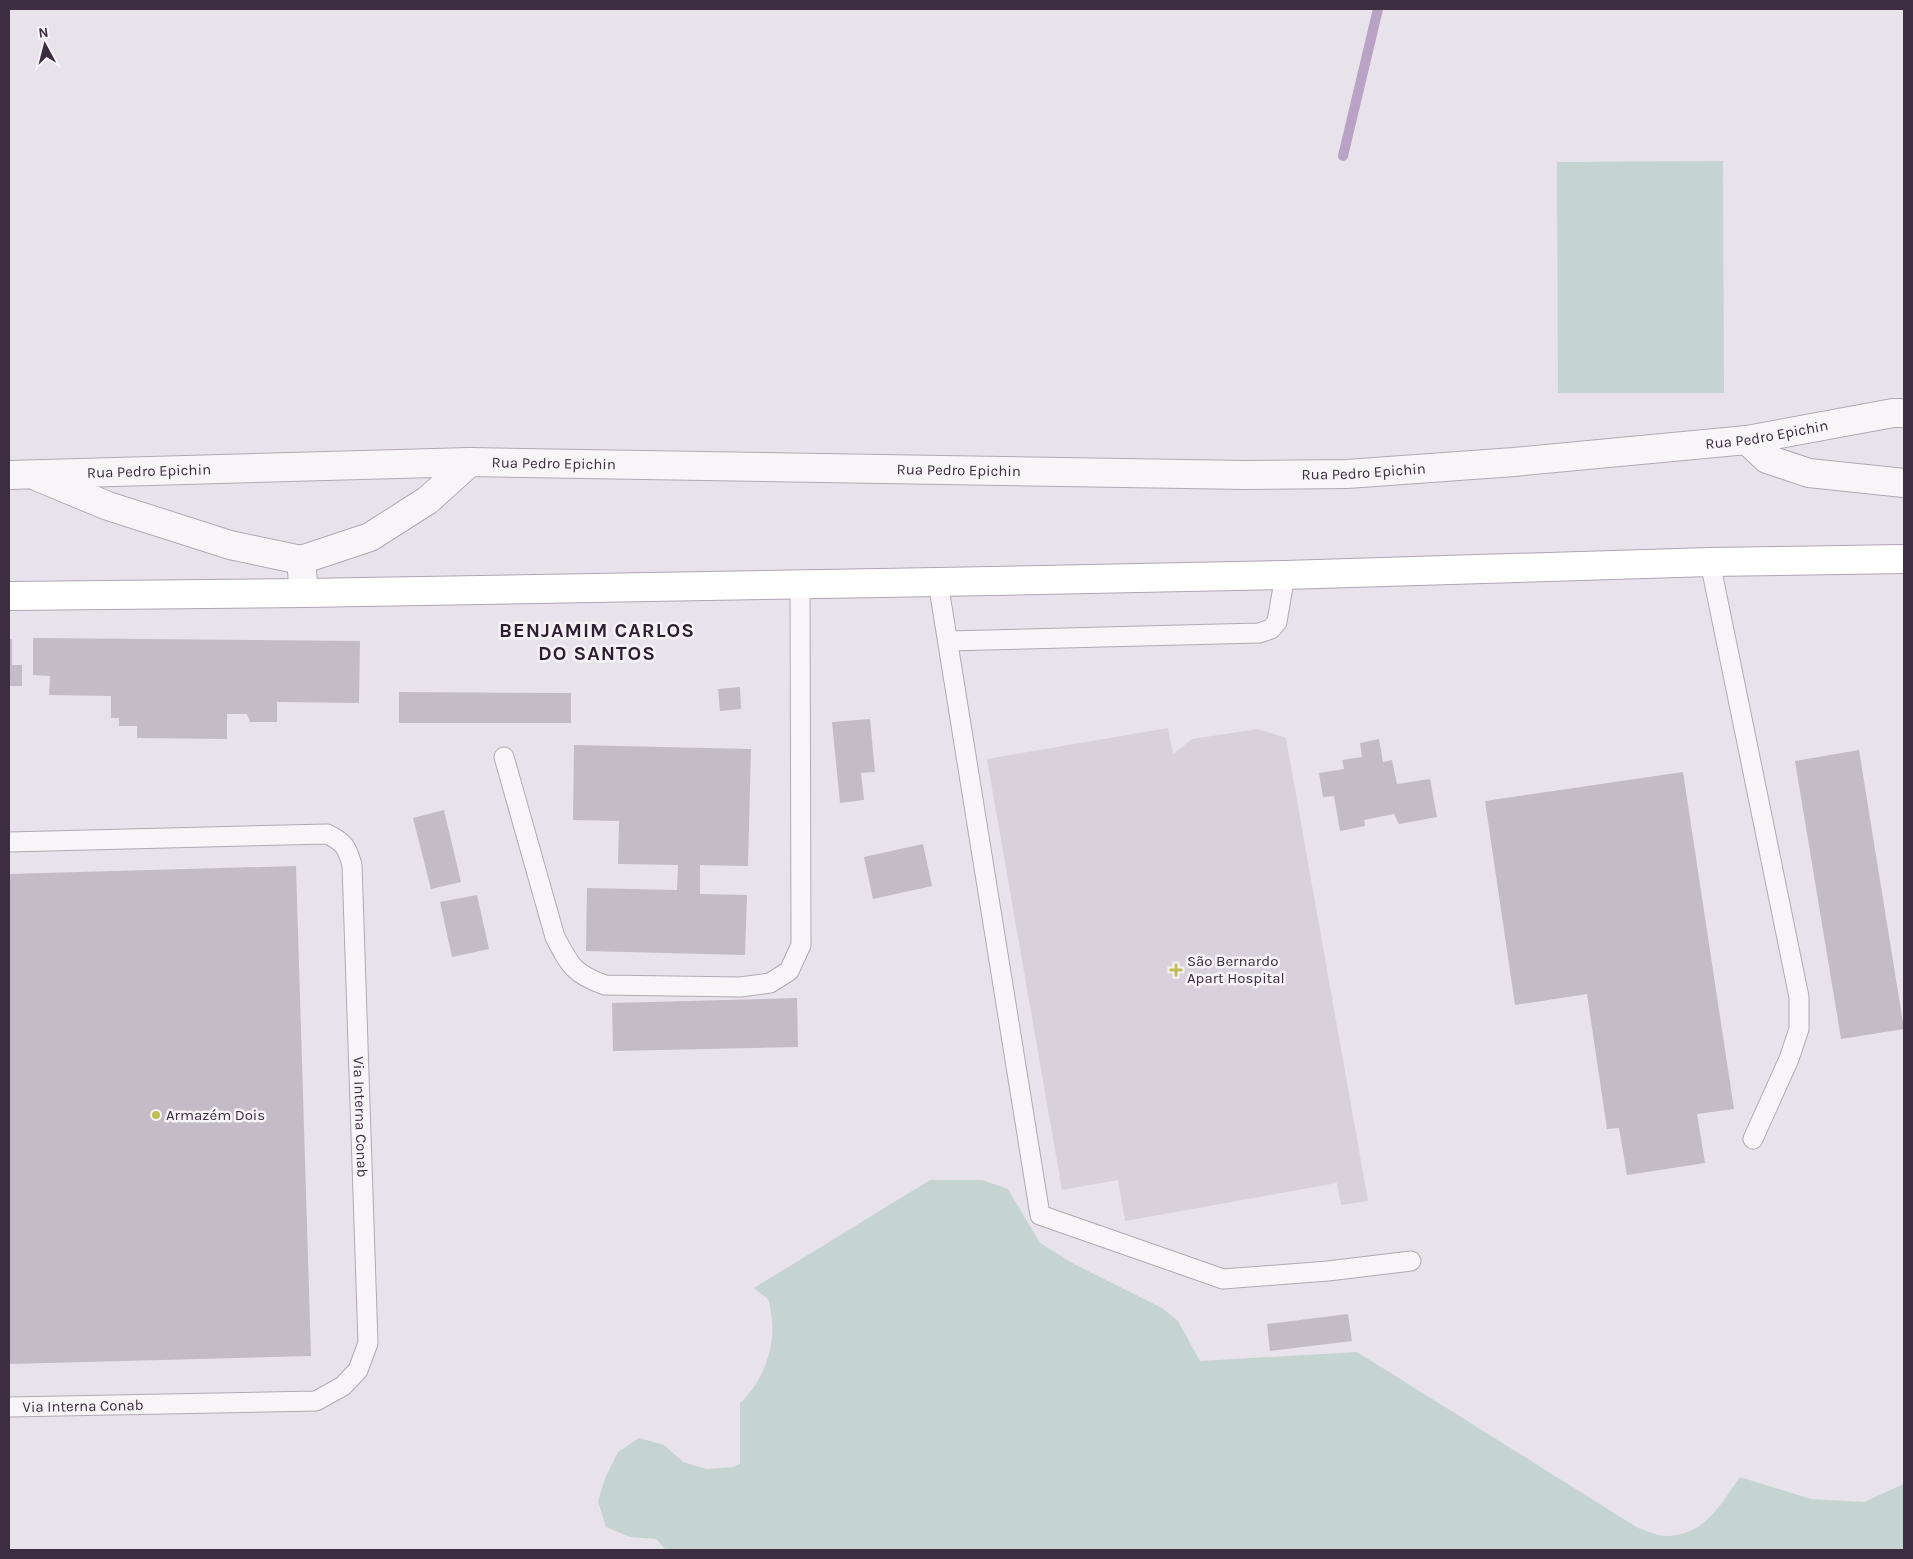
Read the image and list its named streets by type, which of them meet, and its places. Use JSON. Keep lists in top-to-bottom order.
{
  "streets": {
    "street": ["Rua Pedro Epichin"],
    "lane": ["Via Interna Conab"]
  },
  "districts": ["BENJAMIM CARLOS DO SANTOS"],
  "places": {
    "health": ["São Bernardo Apart Hospital"],
    "other": ["Armazém Dois"]
  },
  "north": "top"
}
